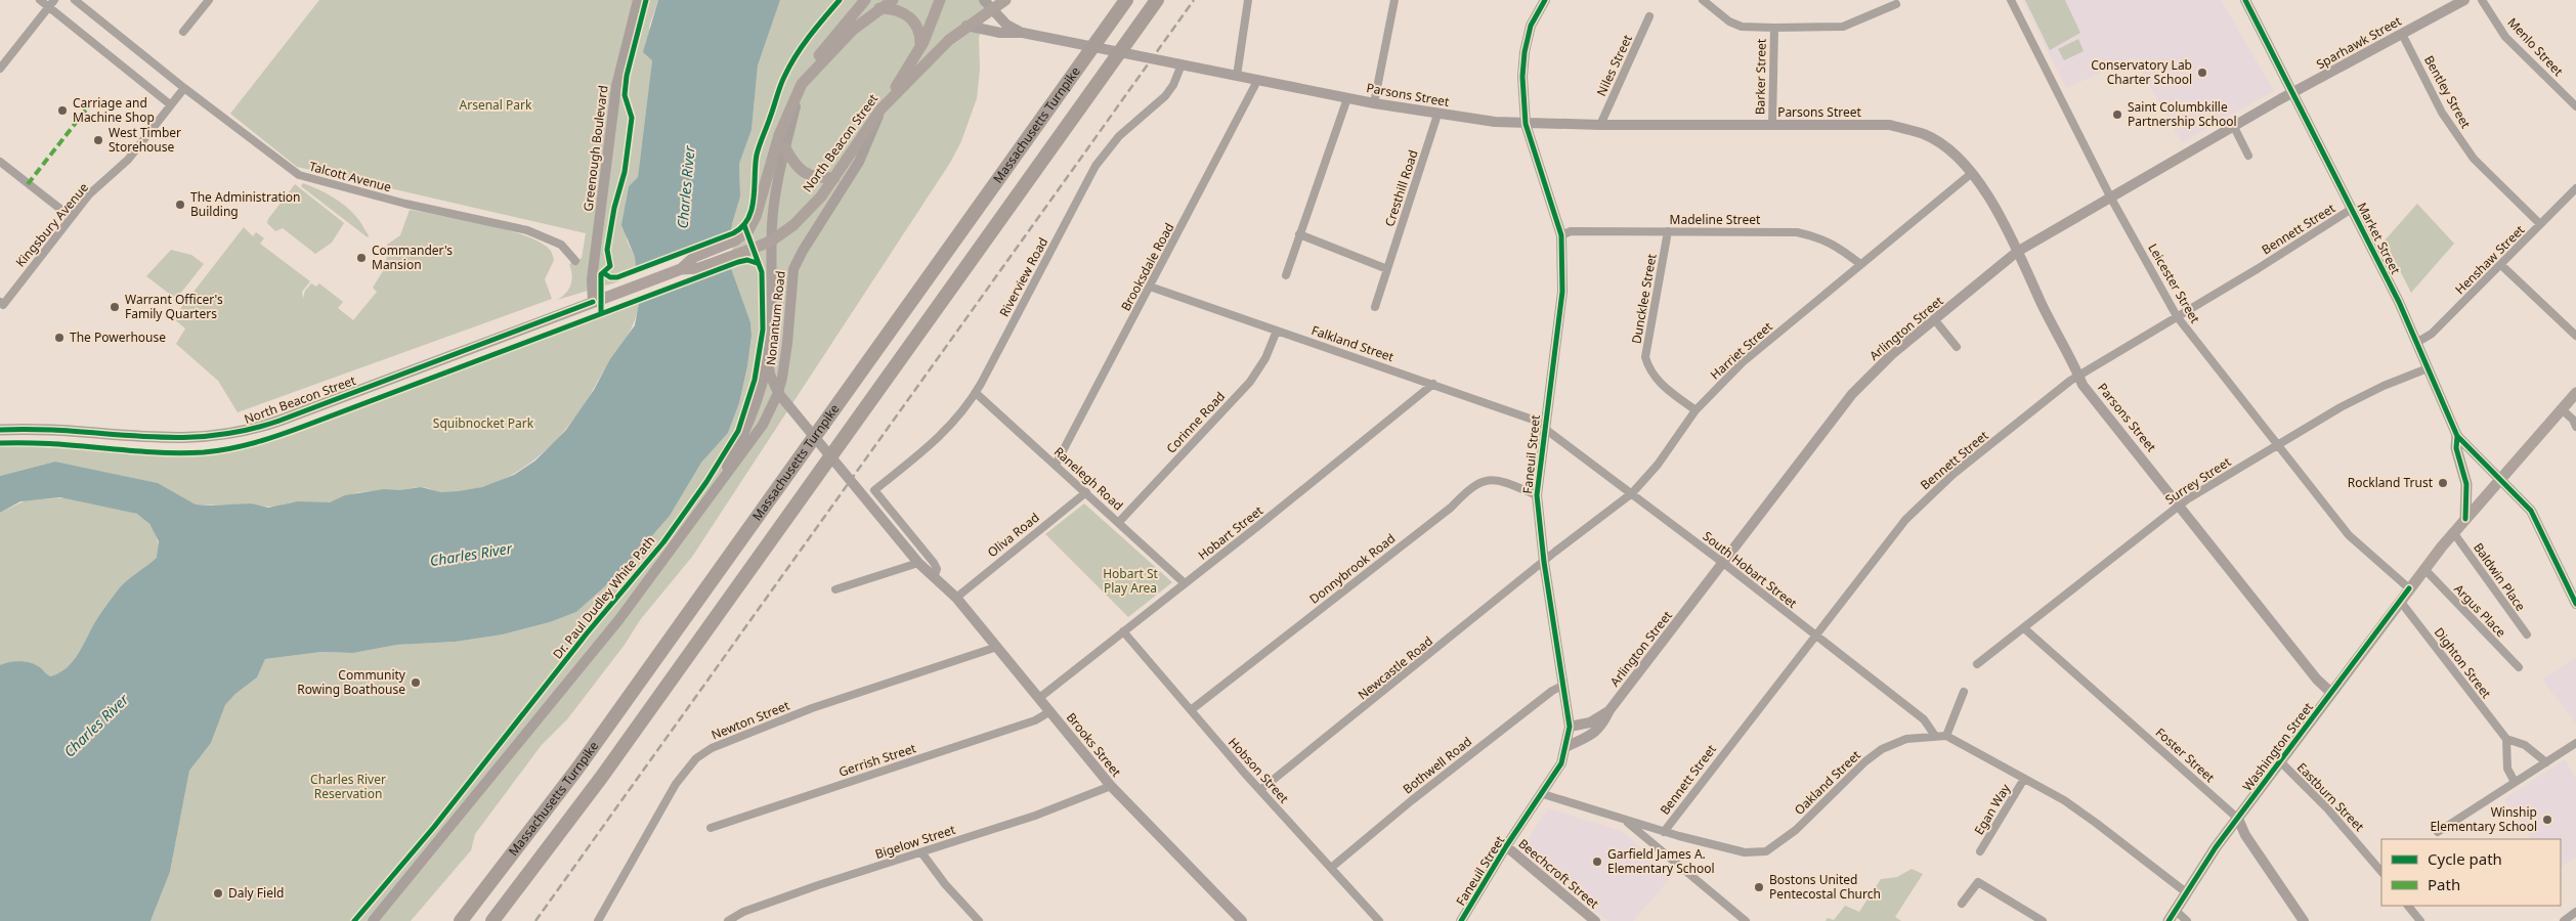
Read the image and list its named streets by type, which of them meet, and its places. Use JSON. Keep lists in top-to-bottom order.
{
  "streets": {
    "highway": ["Massachusetts Turnpike"],
    "main road": ["North Beacon Street", "Washington Street"],
    "street": [
      "Sparhawk Street",
      "Menlo Street",
      "Niles Street",
      "Barker Street",
      "Bentley Street",
      "Parsons Street",
      "Greenough Boulevard",
      "Talcott Avenue",
      "Cresthill Road",
      "Madeline Street",
      "Kingsbury Avenue",
      "Bennett Street",
      "Market Street",
      "Henshaw Street",
      "Brooksdale Road",
      "Riverview Road",
      "Leicester Street",
      "Duncklee Street",
      "Nonantum Road",
      "Arlington Street",
      "Falkland Street",
      "Harriet Street",
      "Corinne Road",
      "Faneuil Street",
      "Ranelegh Road",
      "Surrey Street",
      "Hobart Street",
      "Oliva Road",
      "Donnybrook Road",
      "South Hobart Street",
      "Baldwin Place",
      "Argus Place",
      "Dighton Street",
      "Newcastle Road",
      "Newton Street",
      "Brooks Street",
      "Foster Street",
      "Gerrish Street",
      "Bothwell Road",
      "Hobson Street",
      "Oakland Street",
      "Eastburn Street",
      "Egan Way",
      "Bigelow Street",
      "Beechcroft Street"
    ],
    "cycle path": ["Dr. Paul Dudley White Path"]
  },
  "crossings": [
    ["Sparhawk Street", "Bentley Street"],
    ["Sparhawk Street", "Market Street"],
    ["Sparhawk Street", "Arlington Street"],
    ["Niles Street", "Parsons Street"],
    ["Barker Street", "Parsons Street"],
    ["Bentley Street", "Henshaw Street"],
    ["Parsons Street", "North Beacon Street"],
    ["Parsons Street", "Cresthill Road"],
    ["Parsons Street", "Bennett Street"],
    ["Parsons Street", "Brooksdale Road"],
    ["Parsons Street", "Riverview Road"],
    ["Parsons Street", "Arlington Street"],
    ["Parsons Street", "Harriet Street"],
    ["Parsons Street", "Faneuil Street"],
    ["Parsons Street", "Surrey Street"],
    ["Parsons Street", "Washington Street"],
    ["North Beacon Street", "Greenough Boulevard"],
    ["North Beacon Street", "Nonantum Road"],
    ["Talcott Avenue", "Kingsbury Avenue"],
    ["Madeline Street", "Duncklee Street"],
    ["Madeline Street", "Harriet Street"],
    ["Madeline Street", "Faneuil Street"],
    ["Bennett Street", "Market Street"],
    ["Bennett Street", "Leicester Street"],
    ["Bennett Street", "South Hobart Street"],
    ["Bennett Street", "Oakland Street"],
    ["Market Street", "Henshaw Street"],
    ["Market Street", "Arlington Street"],
    ["Market Street", "Surrey Street"],
    ["Market Street", "Washington Street"],
    ["Brooksdale Road", "Falkland Street"],
    ["Brooksdale Road", "Ranelegh Road"],
    ["Riverview Road", "Ranelegh Road"],
    ["Riverview Road", "Brooks Street"],
    ["Leicester Street", "Arlington Street"],
    ["Leicester Street", "Surrey Street"],
    ["Leicester Street", "Washington Street"],
    ["Duncklee Street", "Harriet Street"],
    ["Nonantum Road", "Brooks Street"],
    ["Arlington Street", "Faneuil Street"],
    ["Arlington Street", "South Hobart Street"],
    ["Falkland Street", "Corinne Road"],
    ["Falkland Street", "Faneuil Street"],
    ["Falkland Street", "Hobart Street"],
    ["Falkland Street", "South Hobart Street"],
    ["Harriet Street", "Faneuil Street"],
    ["Harriet Street", "South Hobart Street"],
    ["Harriet Street", "Newcastle Road"],
    ["Corinne Road", "Ranelegh Road"],
    ["Faneuil Street", "Donnybrook Road"],
    ["Faneuil Street", "South Hobart Street"],
    ["Faneuil Street", "Newcastle Road"],
    ["Faneuil Street", "Bothwell Road"],
    ["Faneuil Street", "Oakland Street"],
    ["Faneuil Street", "Beechcroft Street"],
    ["Ranelegh Road", "Hobart Street"],
    ["Ranelegh Road", "Oliva Road"],
    ["Surrey Street", "Foster Street"],
    ["Hobart Street", "Brooks Street"],
    ["Hobart Street", "Hobson Street"],
    ["Oliva Road", "Brooks Street"],
    ["Donnybrook Road", "Hobson Street"],
    ["South Hobart Street", "Oakland Street"],
    ["Baldwin Place", "Washington Street"],
    ["Argus Place", "Washington Street"],
    ["Dighton Street", "Washington Street"],
    ["Newcastle Road", "Hobson Street"],
    ["Newton Street", "Brooks Street"],
    ["Brooks Street", "Gerrish Street"],
    ["Brooks Street", "Bigelow Street"],
    ["Washington Street", "Foster Street"],
    ["Washington Street", "Oakland Street"],
    ["Washington Street", "Eastburn Street"],
    ["Bothwell Road", "Hobson Street"],
    ["Oakland Street", "Egan Way"]
  ],
  "water": ["Charles River"],
  "parks": [
    "Arsenal Park",
    "Squibnocket Park",
    "Hobart St Play Area",
    "Charles River Reservation"
  ],
  "places": [
    "Conservatory Lab Charter School",
    "Carriage and Machine Shop",
    "Saint Columbkille Partnership School",
    "West Timber Storehouse",
    "The Administration Building",
    "Commander's Mansion",
    "Warrant Officer's Family Quarters",
    "The Powerhouse",
    "Rockland Trust",
    "Community Rowing Boathouse",
    "Winship Elementary School",
    "Garfield James A. Elementary School",
    "Bostons United Pentecostal Church",
    "Daly Field"
  ],
  "legend": ["Cycle path", "Path"]
}
